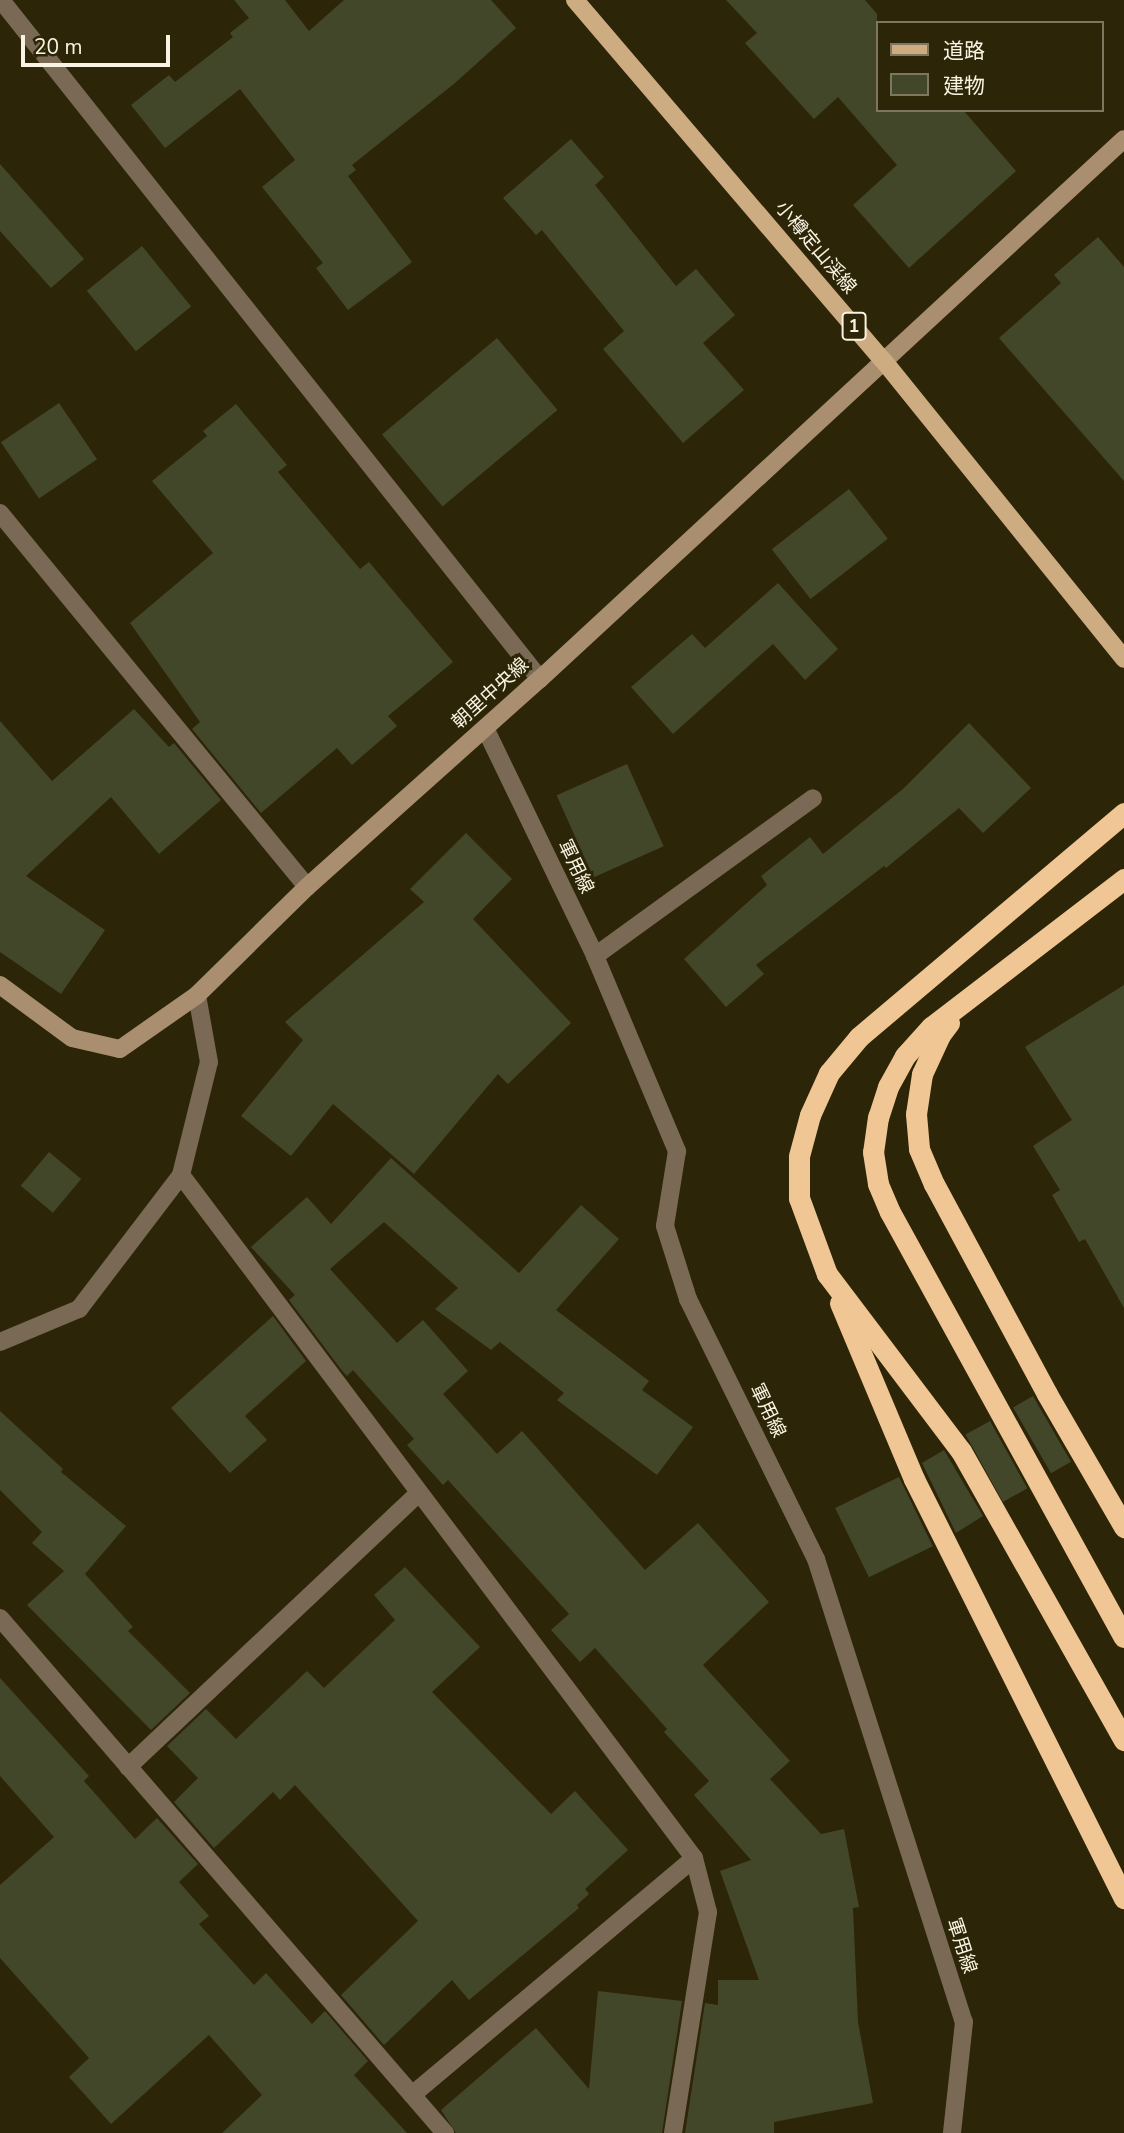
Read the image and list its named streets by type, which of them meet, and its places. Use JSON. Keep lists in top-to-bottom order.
{
  "streets": {
    "main road": ["小樽定山渓線", "1"],
    "street": ["朝里中央線", "軍用線"]
  },
  "crossings": [
    ["小樽定山渓線", "朝里中央線"],
    ["朝里中央線", "軍用線"]
  ],
  "legend": ["道路", "建物"],
  "scale_bar": "20 m"
}
